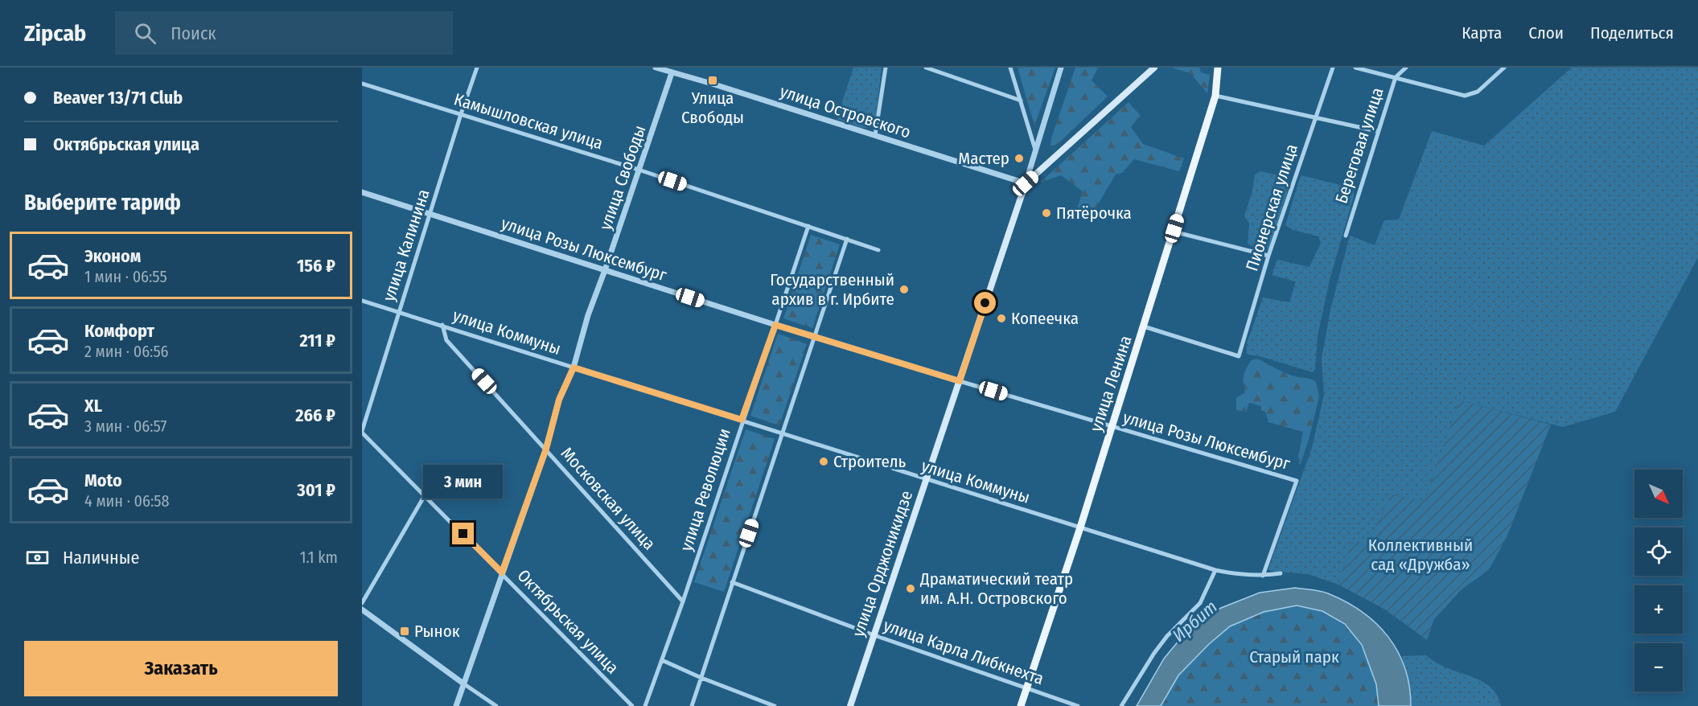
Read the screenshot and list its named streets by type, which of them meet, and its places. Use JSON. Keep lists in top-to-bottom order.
{
  "streets": {
    "main road": ["улица Ленина", "улица Орджоникидзе"],
    "street": [
      "улица Островского",
      "Камышловская улица",
      "Береговая улица",
      "улица Свободы",
      "Пионерская улица",
      "улица Калинина",
      "улица Розы Люксембург",
      "улица Коммуны",
      "улица Революции",
      "Московская улица",
      "Октябрьская улица",
      "улица Карла Либкнехта"
    ]
  },
  "crossings": [
    ["улица Островского", "улица Свободы"],
    ["улица Островского", "улица Орджоникидзе"],
    ["Камышловская улица", "улица Свободы"],
    ["Камышловская улица", "улица Калинина"],
    ["Камышловская улица", "улица Революции"],
    ["улица Свободы", "улица Розы Люксембург"],
    ["улица Свободы", "улица Коммуны"],
    ["улица Свободы", "Московская улица"],
    ["улица Свободы", "Октябрьская улица"],
    ["Пионерская улица", "улица Ленина"],
    ["улица Калинина", "улица Розы Люксембург"],
    ["улица Калинина", "улица Коммуны"],
    ["улица Калинина", "Октябрьская улица"],
    ["улица Розы Люксембург", "улица Коммуны"],
    ["улица Розы Люксембург", "улица Ленина"],
    ["улица Розы Люксембург", "улица Революции"],
    ["улица Розы Люксембург", "улица Орджоникидзе"],
    ["улица Коммуны", "улица Ленина"],
    ["улица Коммуны", "улица Революции"],
    ["улица Коммуны", "Московская улица"],
    ["улица Коммуны", "улица Орджоникидзе"],
    ["улица Ленина", "улица Карла Либкнехта"],
    ["улица Революции", "Московская улица"],
    ["улица Орджоникидзе", "улица Карла Либкнехта"]
  ],
  "water": ["Ирбит"],
  "parks": ["Коллективный сад «Дружба»", "Старый парк"],
  "places": {
    "transit": ["Улица Свободы", "Рынок"],
    "other": [
      "Мастер",
      "Пятёрочка",
      "Государственный архив в г. Ирбите",
      "Копеечка",
      "Строитель",
      "Драматический театр им. А.Н. Островского"
    ]
  },
  "north": "bottom right",
  "page": {
    "header": "Zipcab",
    "search": "Поиск",
    "nav": ["Карта", "Слои", "Поделиться"],
    "banner": ["Beaver 13/71 Club", "Октябрьская улица"],
    "heading": "Выберите тариф",
    "list": [
      {
        "name": "Эконом",
        "note": "1 мин · 06:55",
        "value": "156 ₽"
      },
      {
        "name": "Комфорт",
        "note": "2 мин · 06:56",
        "value": "211 ₽"
      },
      {
        "name": "XL",
        "note": "3 мин · 06:57",
        "value": "266 ₽"
      },
      {
        "name": "Moto",
        "note": "4 мин · 06:58",
        "value": "301 ₽"
      }
    ],
    "bubble": "3 мин",
    "map_buttons": ["+", "−"],
    "pay": ["Наличные", "1.1 km"],
    "buttons": "Заказать"
  }
}
